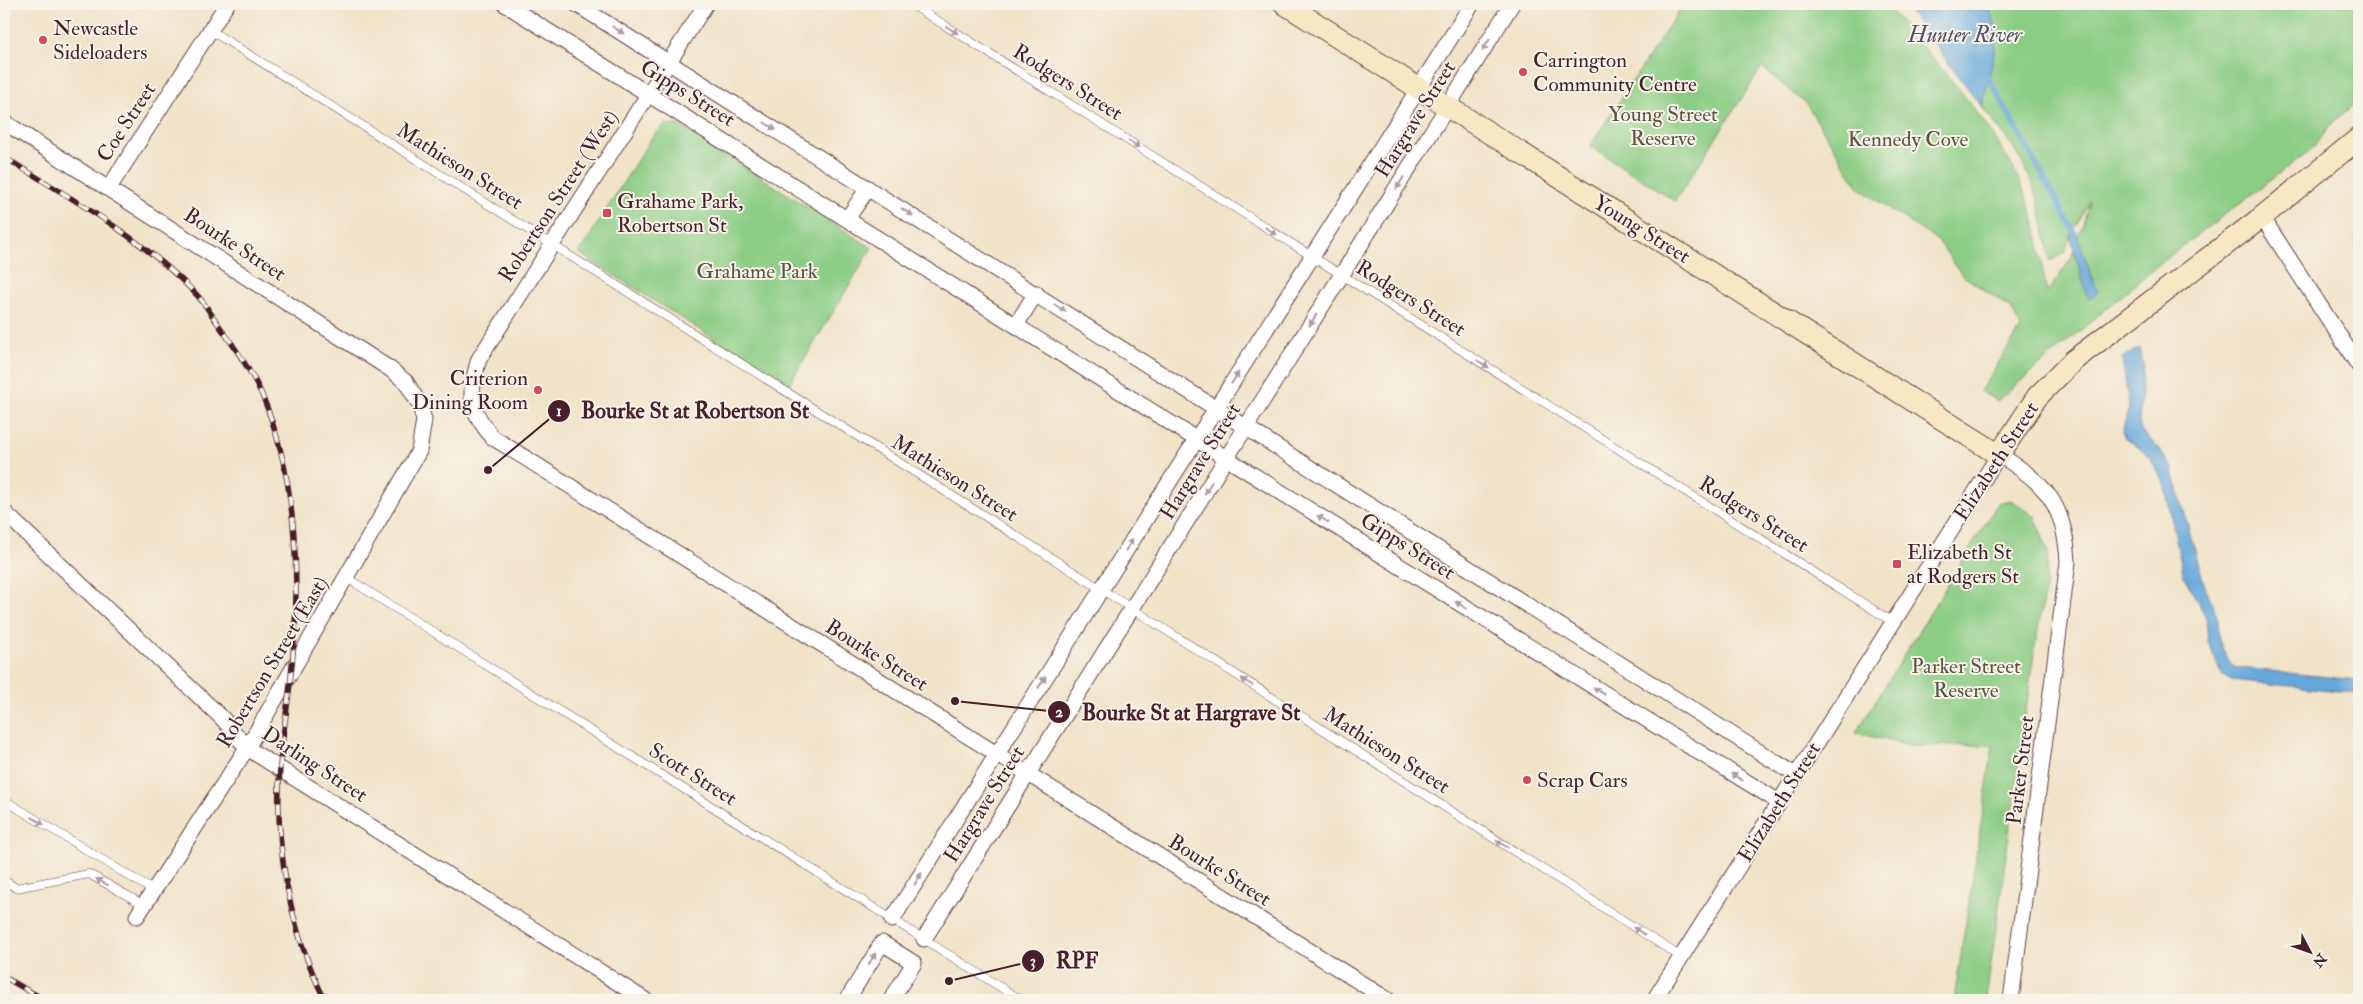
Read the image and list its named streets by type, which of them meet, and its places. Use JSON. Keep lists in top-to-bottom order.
{
  "streets": {
    "main road": ["Young Street", "Elizabeth Street"],
    "street": [
      "Gipps Street",
      "Hargrave Street",
      "Coe Street",
      "Robertson Street (West)",
      "Bourke Street",
      "Robertson Street (East)",
      "Darling Street",
      "Parker Street"
    ],
    "lane": ["Rodgers Street", "Mathieson Street", "Scott Street"]
  },
  "crossings": [
    ["Rodgers Street", "Hargrave Street"],
    ["Rodgers Street", "Elizabeth Street"],
    ["Gipps Street", "Hargrave Street"],
    ["Gipps Street", "Robertson Street (West)"],
    ["Gipps Street", "Elizabeth Street"],
    ["Hargrave Street", "Mathieson Street"],
    ["Hargrave Street", "Young Street"],
    ["Hargrave Street", "Bourke Street"],
    ["Hargrave Street", "Scott Street"],
    ["Coe Street", "Mathieson Street"],
    ["Coe Street", "Bourke Street"],
    ["Mathieson Street", "Robertson Street (West)"],
    ["Mathieson Street", "Elizabeth Street"],
    ["Robertson Street (West)", "Bourke Street"],
    ["Young Street", "Elizabeth Street"],
    ["Young Street", "Parker Street"],
    ["Bourke Street", "Robertson Street (East)"],
    ["Elizabeth Street", "Parker Street"],
    ["Robertson Street (East)", "Darling Street"],
    ["Robertson Street (East)", "Scott Street"]
  ],
  "one_way": ["Rodgers Street", "Mathieson Street"],
  "water": ["Hunter River"],
  "parks": [
    "Young Street Reserve",
    "Kennedy Cove",
    "Grahame Park",
    "Parker Street Reserve"
  ],
  "places": {
    "other": [
      "Newcastle Sideloaders",
      "Carrington Community Centre",
      "Criterion Dining Room",
      "Bourke St at Robertson St",
      "Bourke St at Hargrave St",
      "Scrap Cars",
      "RPF"
    ],
    "transit": ["Grahame Park, Robertson St", "Elizabeth St at Rodgers St"]
  },
  "north": "bottom right"
}
